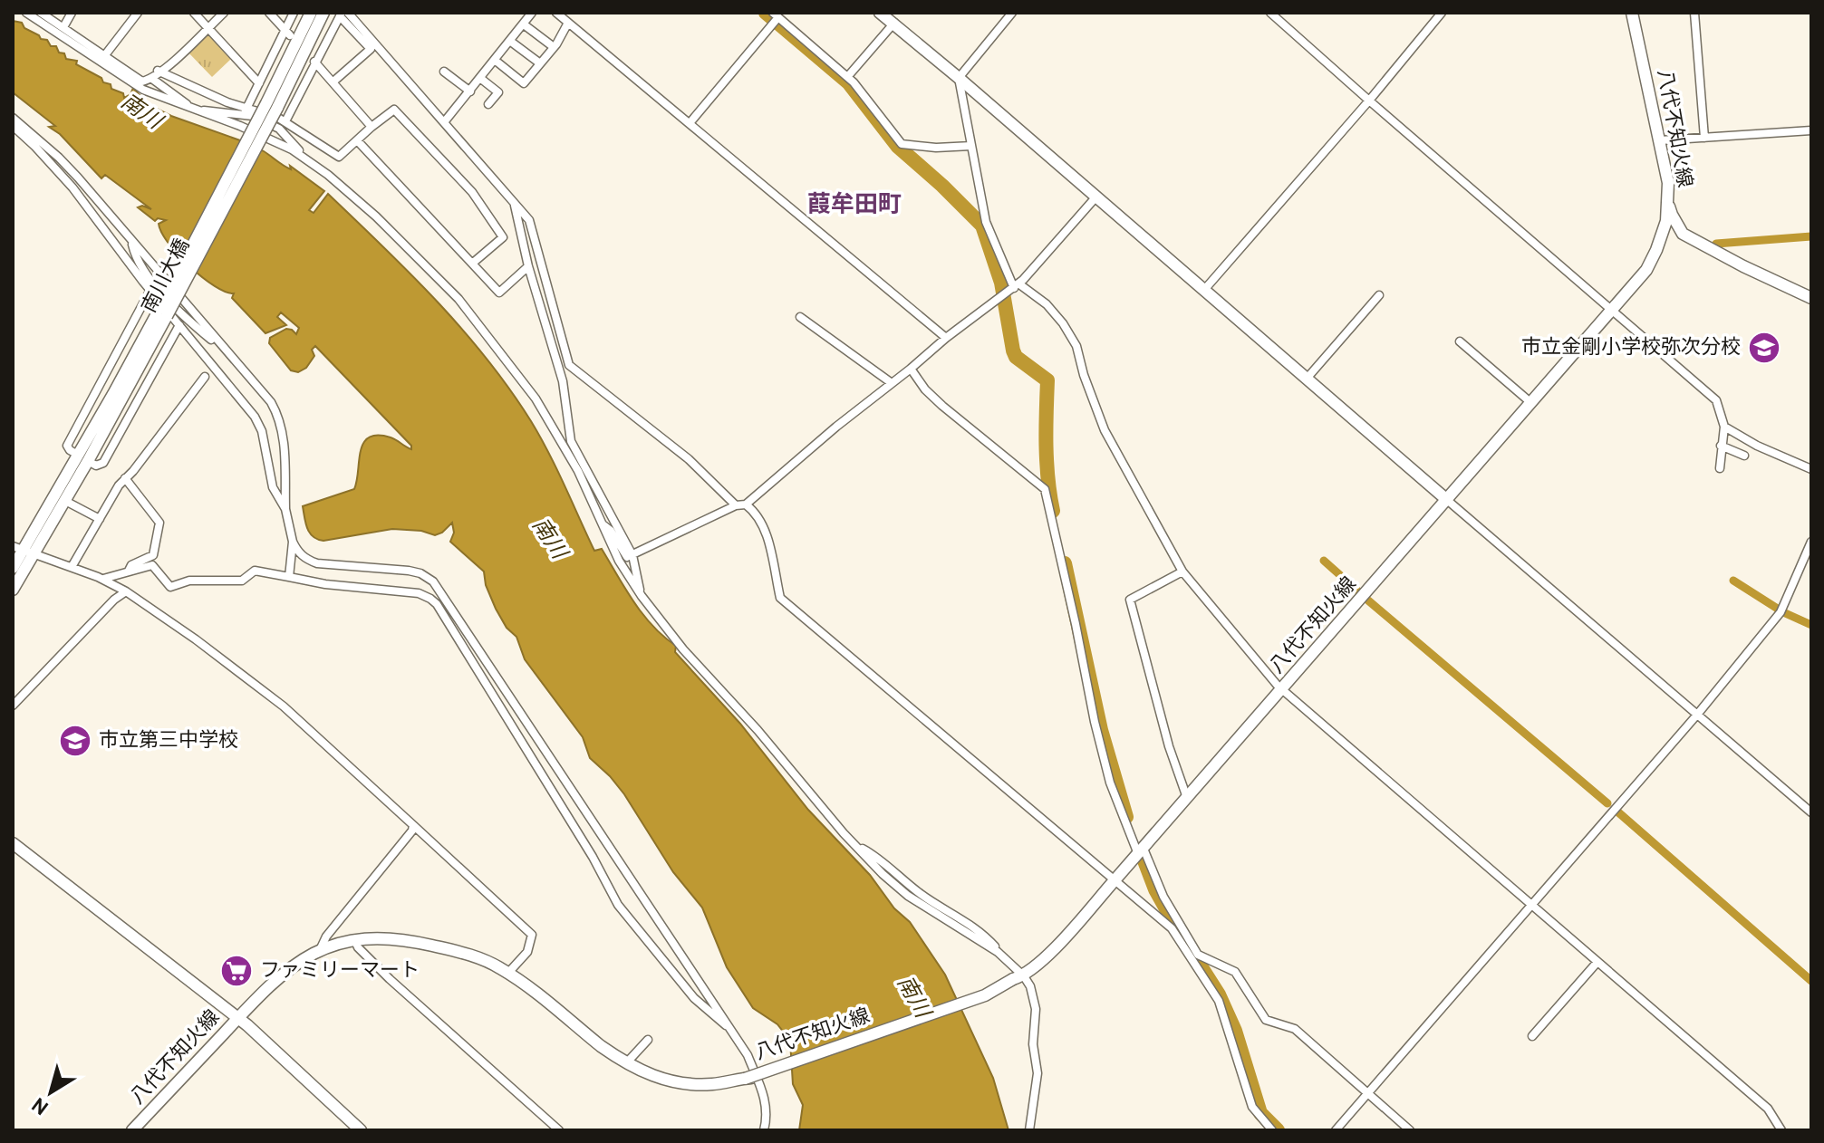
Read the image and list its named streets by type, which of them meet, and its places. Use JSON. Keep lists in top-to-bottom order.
{
  "streets": {
    "street": ["八代不知火線", "南川大橋"]
  },
  "districts": ["葭牟田町"],
  "water": ["南川"],
  "places": {
    "school or university": ["市立金剛小学校弥次分校", "市立第三中学校"],
    "supermarket": ["ファミリーマート"]
  },
  "north": "bottom left"
}
